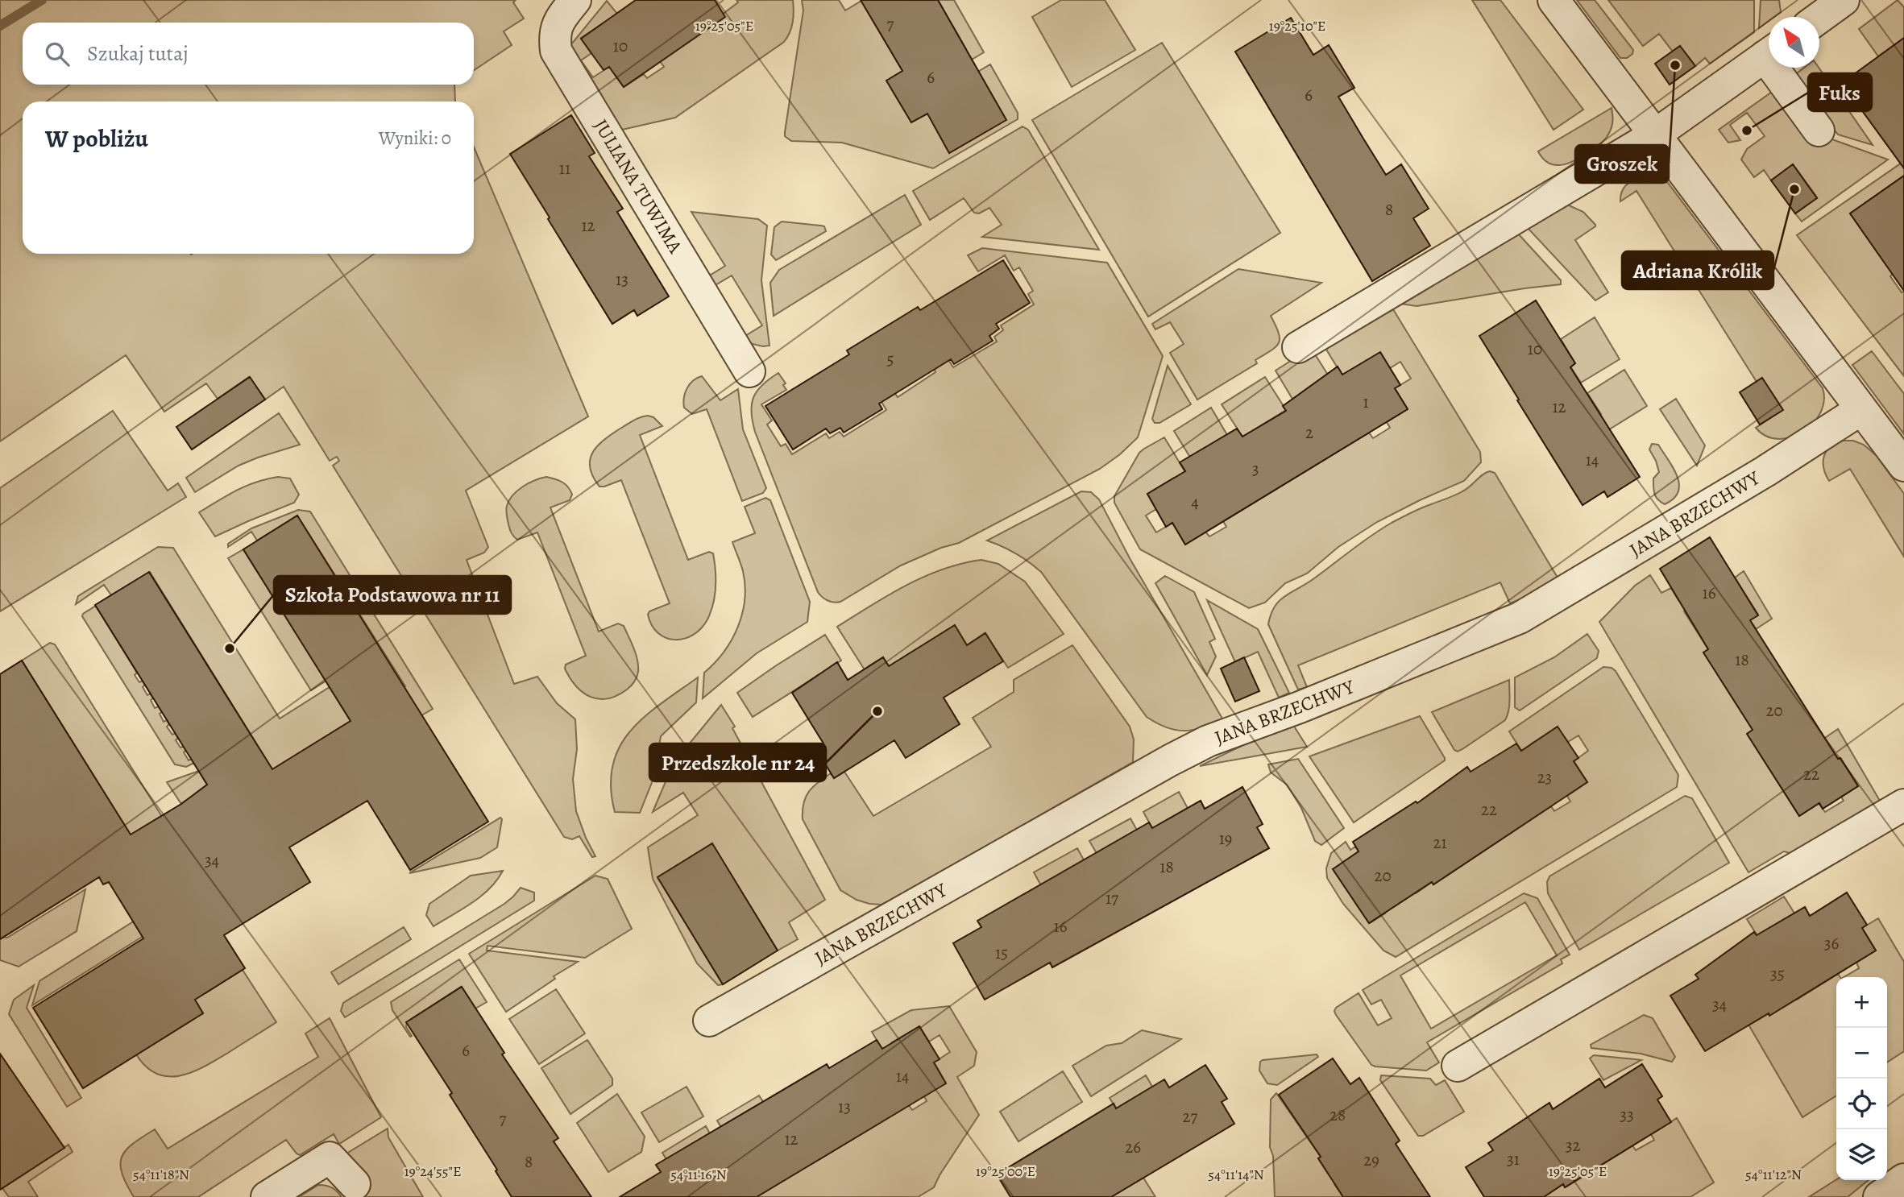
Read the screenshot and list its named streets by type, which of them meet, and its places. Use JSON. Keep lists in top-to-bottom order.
{
  "streets": {
    "street": ["JULIANA TUWIMA", "JANA BRZECHWY"]
  },
  "places": [
    "Groszek",
    "Fuks",
    "Adriana Królik",
    "Szkoła Podstawowa nr 11",
    "Przedszkole nr 24"
  ],
  "house_numbers": [
    "7",
    "10",
    "6",
    "6",
    "11",
    "8",
    "12",
    "13",
    "10",
    "5",
    "1",
    "12",
    "2",
    "14",
    "3",
    "4",
    "16",
    "18",
    "20",
    "22",
    "23",
    "22",
    "19",
    "21",
    "34",
    "18",
    "20",
    "17",
    "16",
    "36",
    "15",
    "35",
    "34",
    "6",
    "14",
    "13",
    "28",
    "33",
    "27",
    "7",
    "12",
    "32",
    "26",
    "31",
    "29",
    "8"
  ],
  "north": "top left",
  "page": {
    "search": "Szukaj tutaj",
    "heading": ["W pobliżu", "Wyniki: 0"],
    "map_buttons": ["+", "−"]
  },
  "coordinates": [
    "19°25'05\"E",
    "19°25'10\"E",
    "19°24'55\"E",
    "19°25'00\"E",
    "54°11'18\"N",
    "54°11'16\"N",
    "54°11'14\"N",
    "54°11'12\"N"
  ]
}
